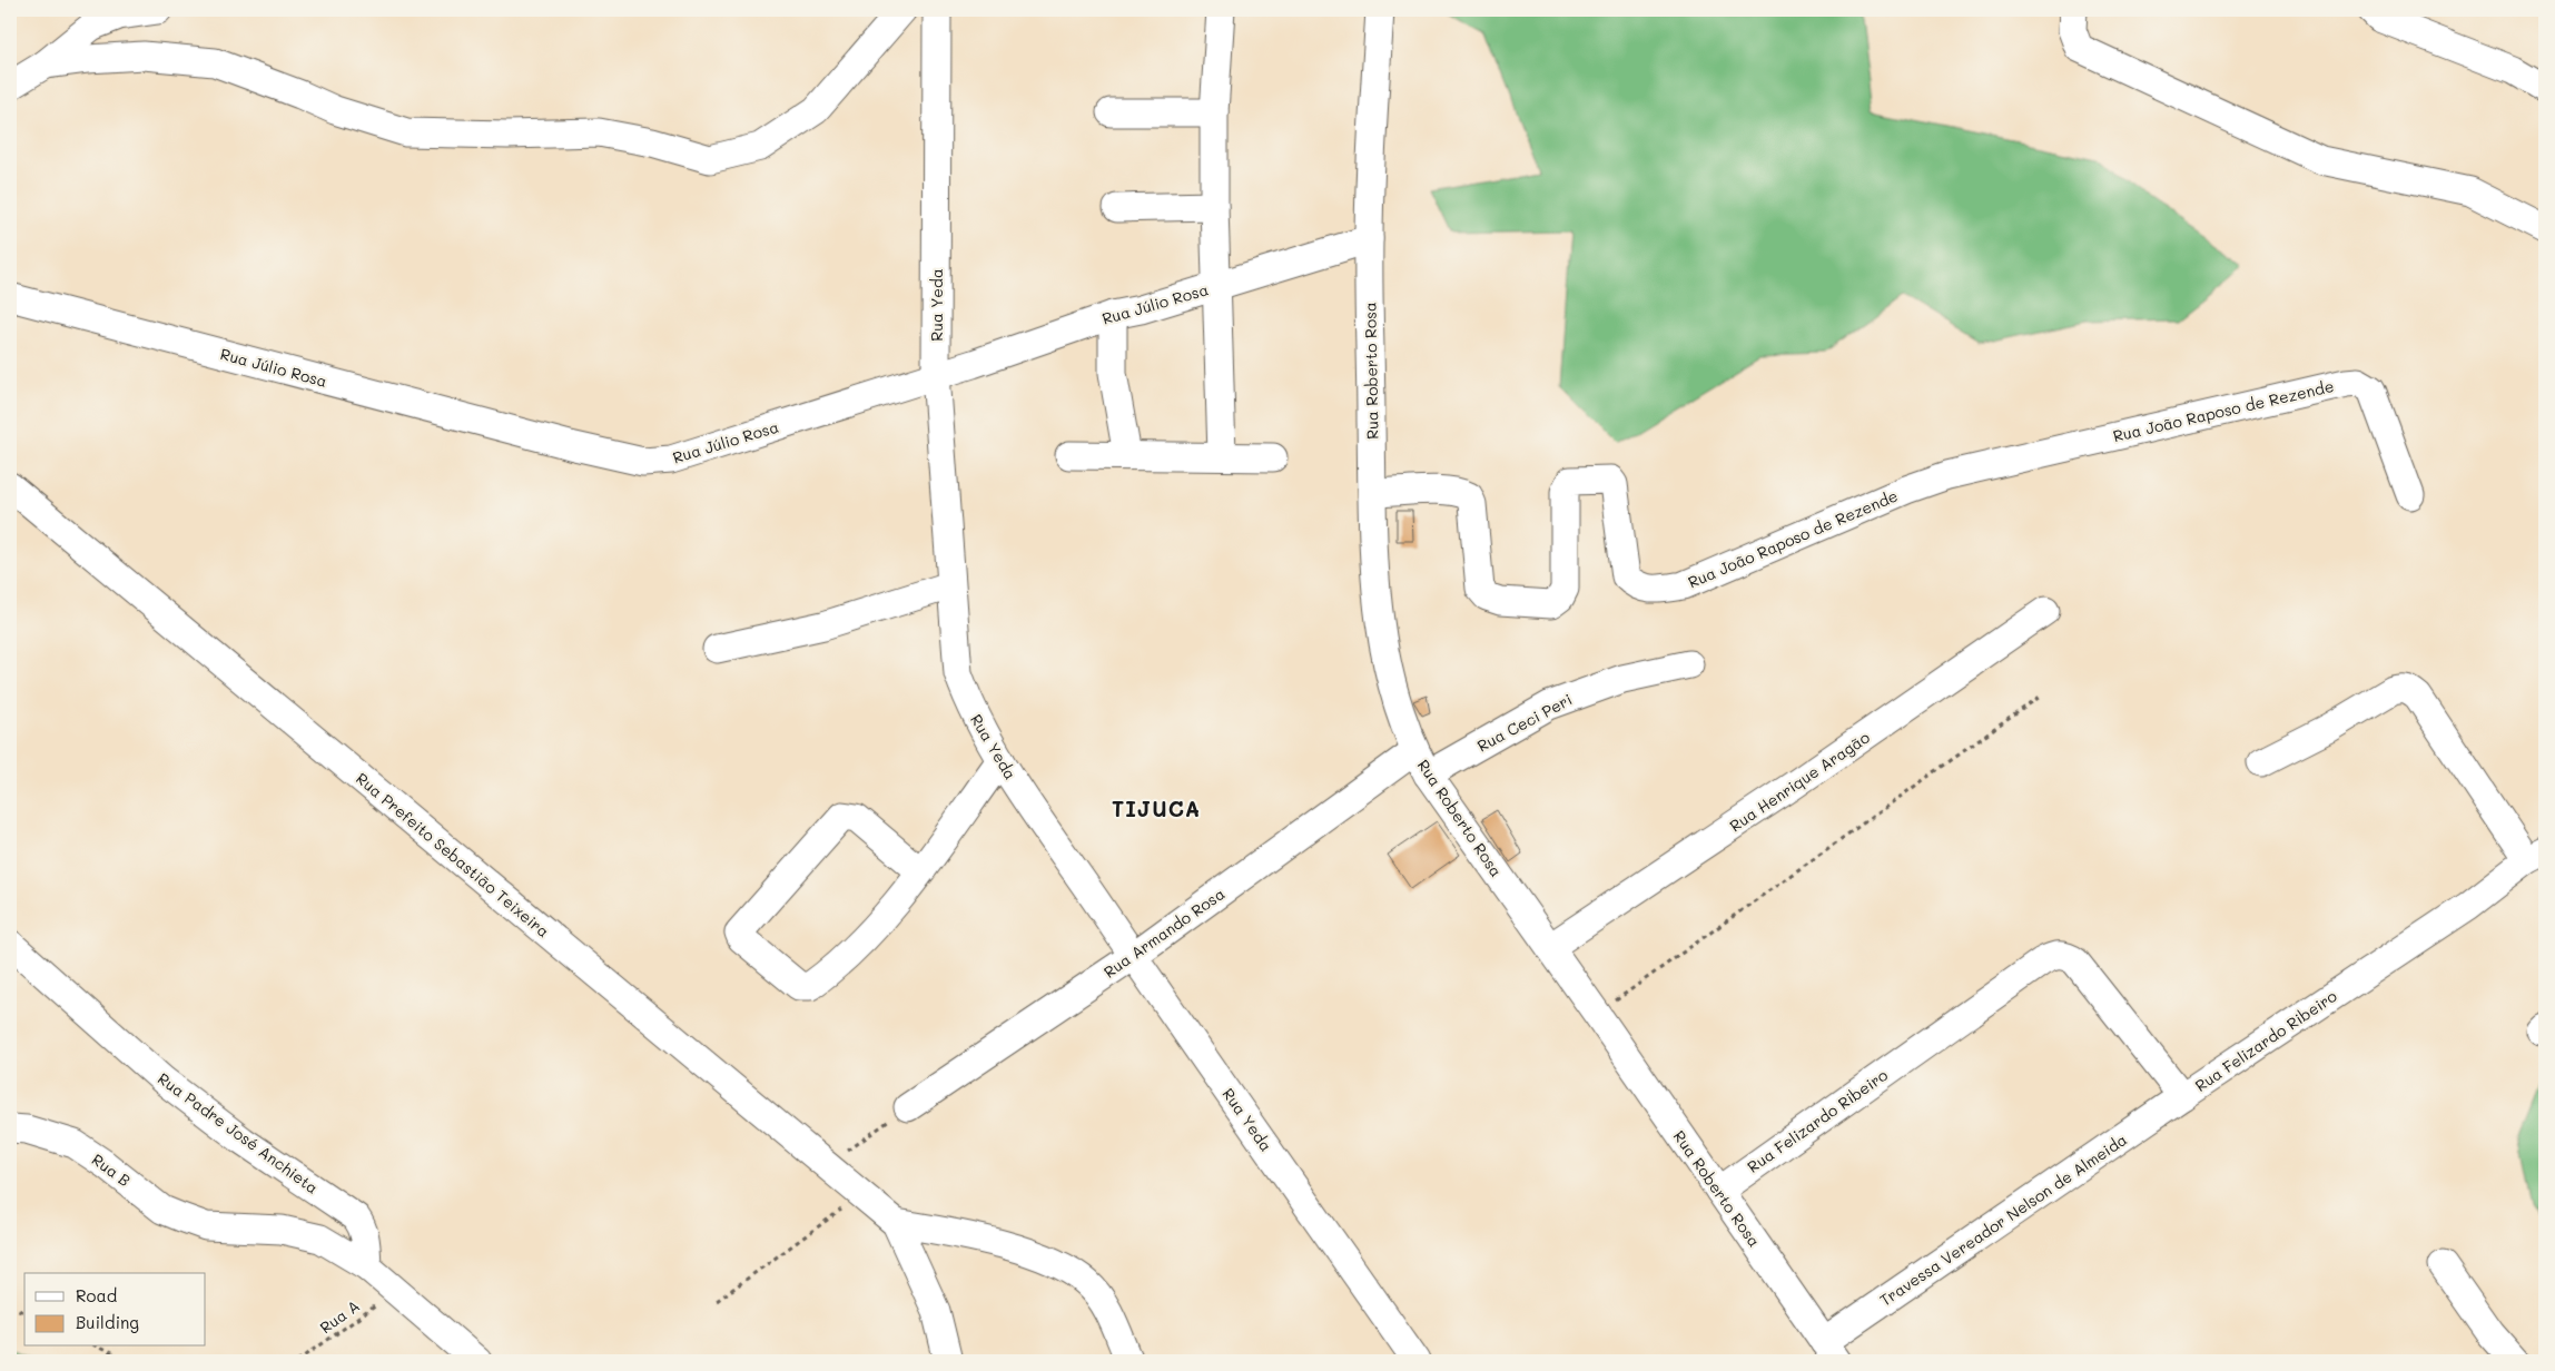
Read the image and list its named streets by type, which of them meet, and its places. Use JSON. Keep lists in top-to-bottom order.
{
  "streets": {
    "street": [
      "Rua Júlio Rosa",
      "Rua Yeda",
      "Rua Roberto Rosa",
      "Rua João Raposo de Rezende",
      "Rua Ceci Peri",
      "Rua Henrique Aragão",
      "Rua Prefeito Sebastião Teixeira",
      "Rua Armando Rosa",
      "Rua Felizardo Ribeiro",
      "Rua Padre José Anchieta",
      "Rua B",
      "Travessa Vereador Nelson de Almeida"
    ],
    "path": ["Rua A"]
  },
  "crossings": [
    ["Rua Júlio Rosa", "Rua Yeda"],
    ["Rua Júlio Rosa", "Rua Roberto Rosa"],
    ["Rua Yeda", "Rua Armando Rosa"],
    ["Rua Roberto Rosa", "Rua João Raposo de Rezende"],
    ["Rua Roberto Rosa", "Rua Ceci Peri"],
    ["Rua Roberto Rosa", "Rua Henrique Aragão"],
    ["Rua Roberto Rosa", "Rua Armando Rosa"],
    ["Rua Roberto Rosa", "Rua Felizardo Ribeiro"],
    ["Rua Roberto Rosa", "Travessa Vereador Nelson de Almeida"],
    ["Rua Ceci Peri", "Rua Armando Rosa"],
    ["Rua Felizardo Ribeiro", "Travessa Vereador Nelson de Almeida"],
    ["Rua Padre José Anchieta", "Rua B"]
  ],
  "districts": ["TIJUCA"],
  "legend": ["Road", "Building"]
}
